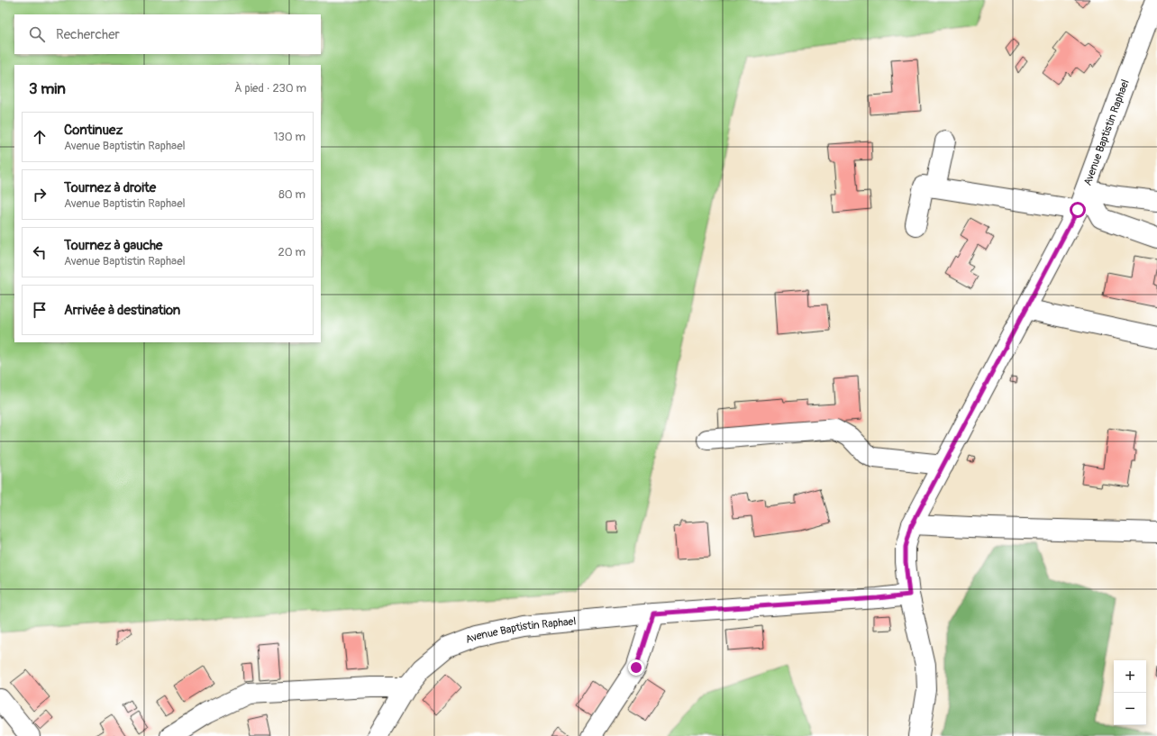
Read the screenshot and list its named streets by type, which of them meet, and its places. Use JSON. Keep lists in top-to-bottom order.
{
  "streets": {
    "street": ["Avenue Baptistin Raphael"]
  },
  "page": {
    "search": "Rechercher",
    "heading": ["3 min", "À pied · 230 m"],
    "list": [
      ["Continuez", "Avenue Baptistin Raphael", "130 m"],
      ["Tournez à droite", "Avenue Baptistin Raphael", "80 m"],
      ["Tournez à gauche", "Avenue Baptistin Raphael", "20 m"],
      "Arrivée à destination"
    ],
    "map_buttons": ["+", "−"]
  }
}
